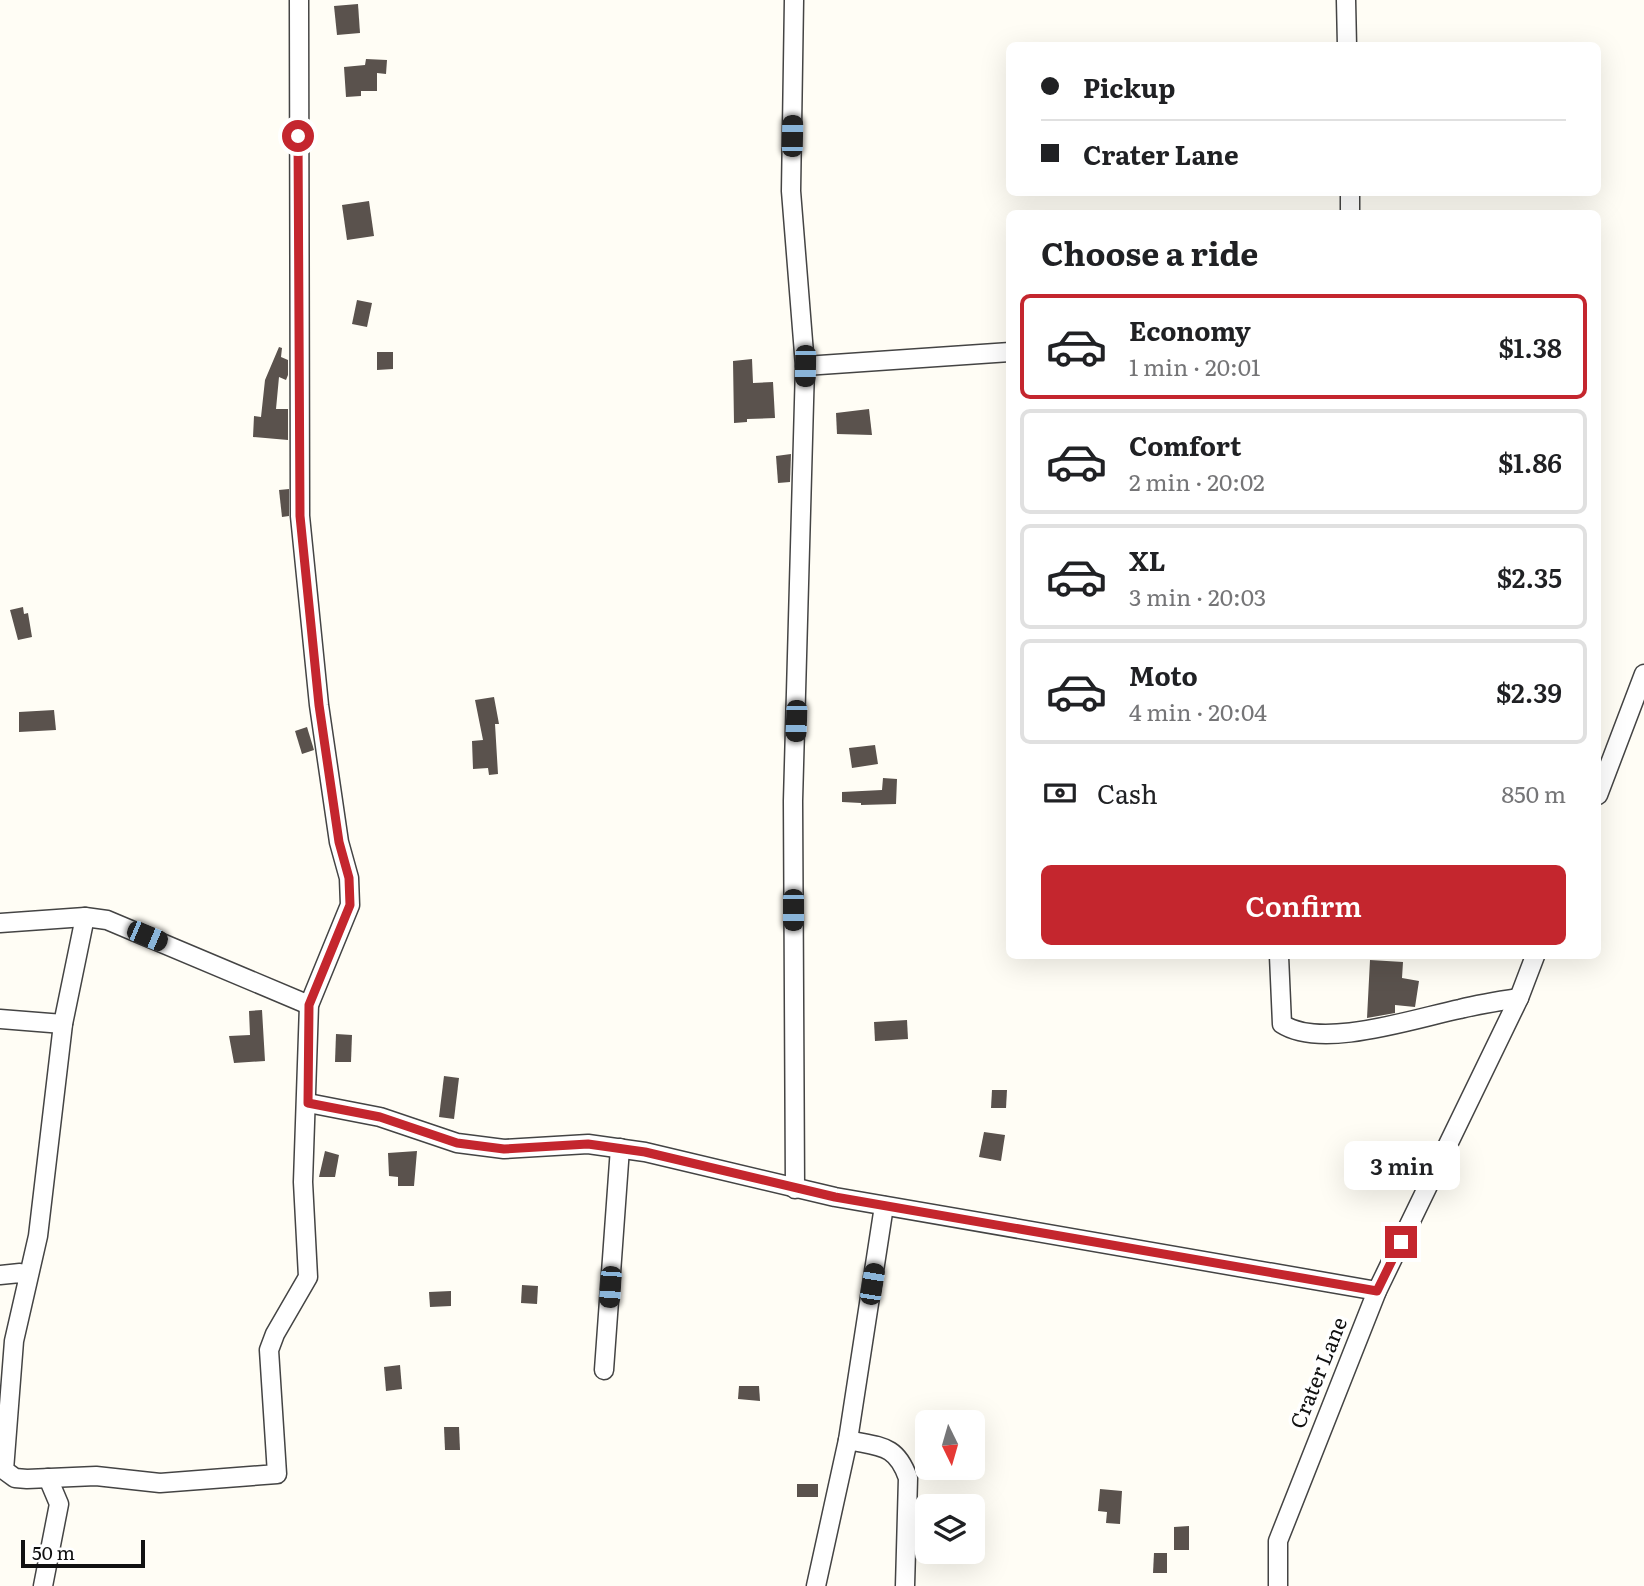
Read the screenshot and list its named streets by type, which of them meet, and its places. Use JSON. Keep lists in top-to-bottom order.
{
  "streets": {
    "street": ["Crater Lane"]
  },
  "scale_bar": "50 m",
  "north": "bottom",
  "page": {
    "banner": ["Pickup", "Crater Lane"],
    "heading": "Choose a ride",
    "list": [
      {
        "name": "Economy",
        "note": "1 min · 20:01",
        "value": "$1.38"
      },
      {
        "name": "Comfort",
        "note": "2 min · 20:02",
        "value": "$1.86"
      },
      {
        "name": "XL",
        "note": "3 min · 20:03",
        "value": "$2.35"
      },
      {
        "name": "Moto",
        "note": "4 min · 20:04",
        "value": "$2.39"
      }
    ],
    "pay": ["Cash", "850 m"],
    "buttons": "Confirm",
    "bubble": "3 min",
    "scale": "50 m"
  }
}
